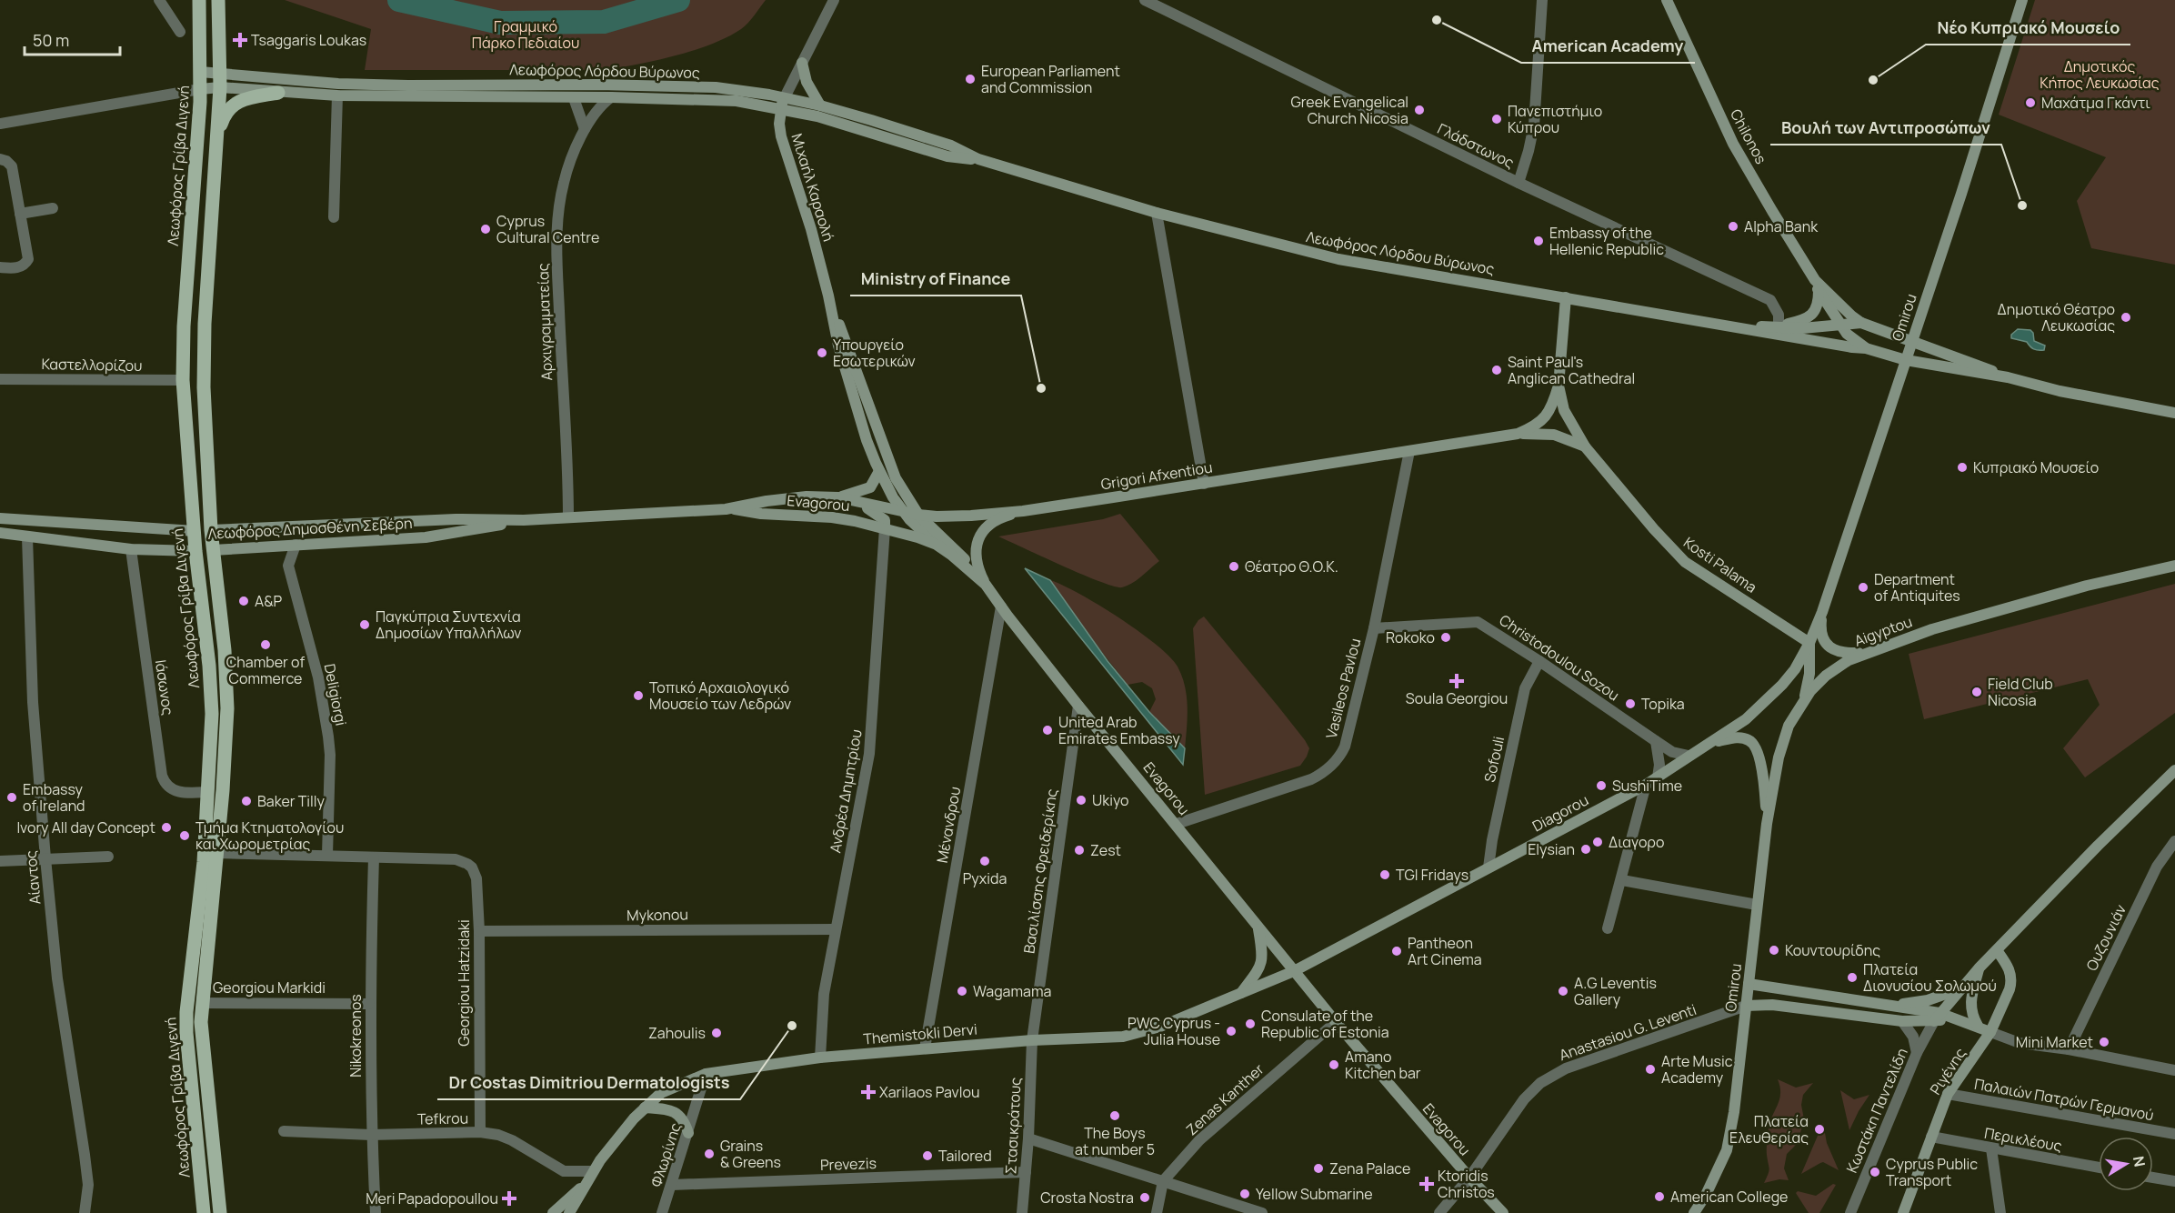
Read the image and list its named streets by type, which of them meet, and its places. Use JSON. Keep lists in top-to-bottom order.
{
  "streets": {
    "main road": [
      "Λεωφόρος Λόρδου Βύρωνος",
      "Chilonos",
      "Λεωφόρος Γρίβα Διγενή",
      "Μιχαήλ Καραολή",
      "Omirou",
      "Grigori Afxentiou",
      "Evagorou",
      "Λεωφόρος Δημοσθένη Σεβέρη",
      "Kosti Palama",
      "Aigyptou",
      "Diagorou",
      "Themistokli Dervi",
      "Ριγένης"
    ],
    "street": [
      "Γλάδστωνος",
      "Αρχιγραμματείας",
      "Καστελλορίζου",
      "Christodoulou Sozou",
      "Ιάσωνος",
      "Vasileos Pavlou",
      "Deligiorgi",
      "Sofouli",
      "Ανδρέα Δημητρίου",
      "Μένανδρου",
      "Βασιλίσσης Φρειδερίκης",
      "Αίαντος",
      "Mykonou",
      "Ουζουνιάν",
      "Georgiou Hatzidaki",
      "Georgiou Markidi",
      "Anastasiou G. Leventi",
      "Nikokreonos",
      "Zenas Kanther",
      "Παλαιών Πατρών Γερμανού",
      "Kωστάκη Παντελίδη",
      "Tefkrou",
      "Στασικράτους",
      "Περικλέους",
      "Φλωρίνης",
      "Prevezis"
    ]
  },
  "crossings": [
    ["Λεωφόρος Λόρδου Βύρωνος", "Γλάδστωνος"],
    ["Λεωφόρος Λόρδου Βύρωνος", "Λεωφόρος Γρίβα Διγενή"],
    ["Λεωφόρος Λόρδου Βύρωνος", "Μιχαήλ Καραολή"],
    ["Λεωφόρος Λόρδου Βύρωνος", "Omirou"],
    ["Λεωφόρος Λόρδου Βύρωνος", "Αρχιγραμματείας"],
    ["Λεωφόρος Λόρδου Βύρωνος", "Kosti Palama"],
    ["Λεωφόρος Γρίβα Διγενή", "Καστελλορίζου"],
    ["Λεωφόρος Γρίβα Διγενή", "Λεωφόρος Δημοσθένη Σεβέρη"],
    ["Λεωφόρος Γρίβα Διγενή", "Ιάσωνος"],
    ["Λεωφόρος Γρίβα Διγενή", "Georgiou Markidi"],
    ["Μιχαήλ Καραολή", "Grigori Afxentiou"],
    ["Μιχαήλ Καραολή", "Evagorou"],
    ["Omirou", "Kosti Palama"],
    ["Omirou", "Aigyptou"],
    ["Omirou", "Diagorou"],
    ["Omirou", "Anastasiou G. Leventi"],
    ["Αρχιγραμματείας", "Λεωφόρος Δημοσθένη Σεβέρη"],
    ["Grigori Afxentiou", "Evagorou"],
    ["Grigori Afxentiou", "Λεωφόρος Δημοσθένη Σεβέρη"],
    ["Grigori Afxentiou", "Kosti Palama"],
    ["Grigori Afxentiou", "Vasileos Pavlou"],
    ["Evagorou", "Λεωφόρος Δημοσθένη Σεβέρη"],
    ["Evagorou", "Vasileos Pavlou"],
    ["Evagorou", "Ανδρέα Δημητρίου"],
    ["Evagorou", "Diagorou"],
    ["Evagorou", "Μένανδρου"],
    ["Evagorou", "Βασιλίσσης Φρειδερίκης"],
    ["Evagorou", "Anastasiou G. Leventi"],
    ["Evagorou", "Themistokli Dervi"],
    ["Evagorou", "Zenas Kanther"],
    ["Λεωφόρος Δημοσθένη Σεβέρη", "Ιάσωνος"],
    ["Λεωφόρος Δημοσθένη Σεβέρη", "Deligiorgi"],
    ["Λεωφόρος Δημοσθένη Σεβέρη", "Αίαντος"],
    ["Kosti Palama", "Diagorou"],
    ["Christodoulou Sozou", "Vasileos Pavlou"],
    ["Christodoulou Sozou", "Sofouli"],
    ["Christodoulou Sozou", "Diagorou"],
    ["Sofouli", "Diagorou"],
    ["Ανδρέα Δημητρίου", "Mykonou"],
    ["Ανδρέα Δημητρίου", "Themistokli Dervi"],
    ["Diagorou", "Themistokli Dervi"],
    ["Μένανδρου", "Themistokli Dervi"],
    ["Βασιλίσσης Φρειδερίκης", "Themistokli Dervi"],
    ["Βασιλίσσης Φρειδερίκης", "Στασικράτους"],
    ["Mykonou", "Georgiou Hatzidaki"],
    ["Georgiou Hatzidaki", "Nikokreonos"],
    ["Georgiou Hatzidaki", "Tefkrou"],
    ["Georgiou Markidi", "Nikokreonos"],
    ["Themistokli Dervi", "Tefkrou"],
    ["Themistokli Dervi", "Στασικράτους"],
    ["Themistokli Dervi", "Φλωρίνης"],
    ["Nikokreonos", "Tefkrou"],
    ["Ριγένης", "Παλαιών Πατρών Γερμανού"],
    ["Ριγένης", "Περικλέους"],
    ["Στασικράτους", "Prevezis"],
    ["Φλωρίνης", "Prevezis"]
  ],
  "parks": ["Γραμμικό Πάρκο Πεδιαίου", "Δημοτικός Κήπος Λευκωσίας"],
  "places": {
    "other": [
      "American Academy",
      "European Parliament and Commission",
      "Νέο Κυπριακό Μουσείο",
      "Μαχάτμα Γκάντι",
      "Greek Evangelical Church Nicosia",
      "Πανεπιστήμιο Κύπρου",
      "Βουλή των Αντιπροσώπων",
      "Alpha Bank",
      "Cyprus Cultural Centre",
      "Embassy of the Hellenic Republic",
      "Δημοτικό Θέατρο Λευκωσίας",
      "Υπουργείο Εσωτερικών",
      "Saint Paul's Anglican Cathedral",
      "Ministry of Finance",
      "Κυπριακό Μουσείο",
      "Θέατρο Θ.Ο.Κ.",
      "Department of Antiquites",
      "A&P",
      "Παγκύπρια Συντεχνία Δημοσίων Υπαλλήλων",
      "Rokoko",
      "Chamber of Commerce",
      "Field Club Nicosia",
      "Τοπικό Αρχαιολογικό Μουσείο των Λεδρών",
      "Topika",
      "United Arab Emirates Embassy",
      "SushiTime",
      "Embassy of Ireland",
      "Ukiyo",
      "Baker Tilly",
      "Ivory All day Concept",
      "Τμήμα Κτηματολογίου και Χωρομετρίας",
      "Διαγορο",
      "Elysian",
      "Zest",
      "Pyxida",
      "TGI Fridays",
      "Κουντουρίδης",
      "Pantheon Art Cinema",
      "Πλατεία Διονυσίου Σολωμού",
      "Wagamama",
      "A.G Leventis Gallery",
      "Consulate of the Republic of Estonia",
      "Dr Costas Dimitriou Dermatologists",
      "PWC Cyprus - Julia House",
      "Zahoulis",
      "Mini Market",
      "Amano Kitchen bar",
      "Arte Music Academy",
      "The Boys at number 5",
      "Πλατεία Ελευθερίας",
      "Grains & Greens",
      "Tailored",
      "Zena Palace",
      "Cyprus Public Transport",
      "Yellow Submarine",
      "American College",
      "Crosta Nostra"
    ],
    "health": [
      "Tsaggaris Loukas",
      "Soula Georgiou",
      "Xarilaos Pavlou",
      "Ktoridis Christos",
      "Meri Papadopoullou"
    ]
  },
  "scale_bar": "50 m",
  "north": "right"
}
